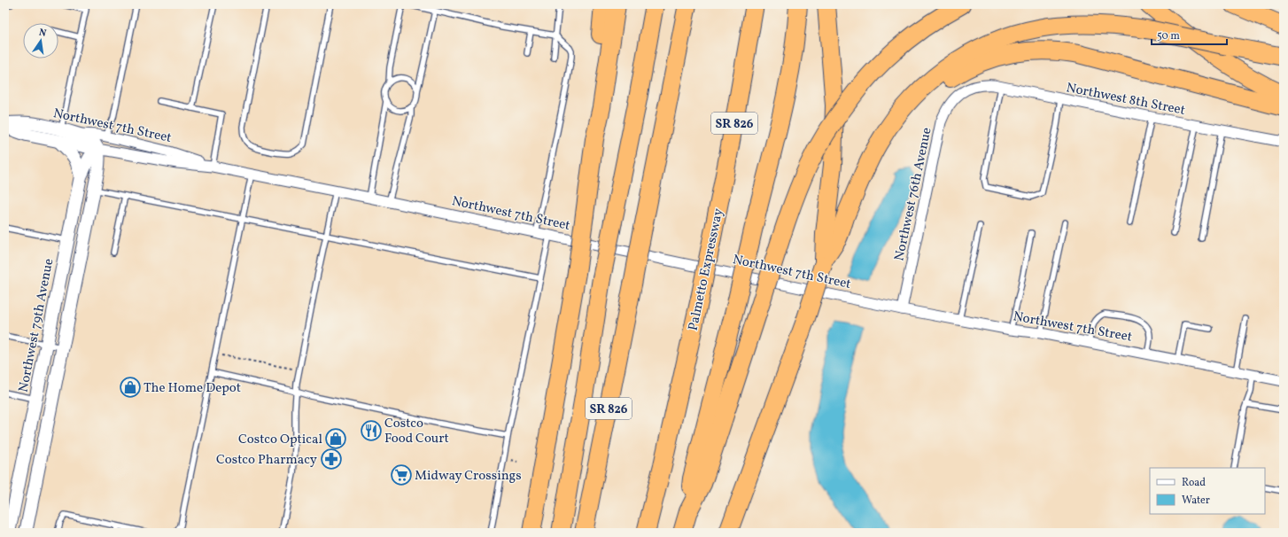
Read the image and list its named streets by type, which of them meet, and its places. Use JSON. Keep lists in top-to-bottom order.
{
  "streets": {
    "highway": ["SR 826", "Palmetto Expressway"],
    "street": [
      "Northwest 8th Street",
      "Northwest 7th Street",
      "Northwest 76th Avenue",
      "Northwest 79th Avenue"
    ]
  },
  "crossings": [
    ["Northwest 8th Street", "Northwest 76th Avenue"],
    ["Northwest 7th Street", "Northwest 76th Avenue"],
    ["Northwest 7th Street", "Northwest 79th Avenue"]
  ],
  "places": {
    "shop": ["The Home Depot", "Costco Optical"],
    "restaurant": ["Costco Food Court"],
    "pharmacy": ["Costco Pharmacy"],
    "supermarket": ["Midway Crossings"]
  },
  "legend": ["Road", "Water"],
  "scale_bar": "50 m",
  "north": "top"
}
